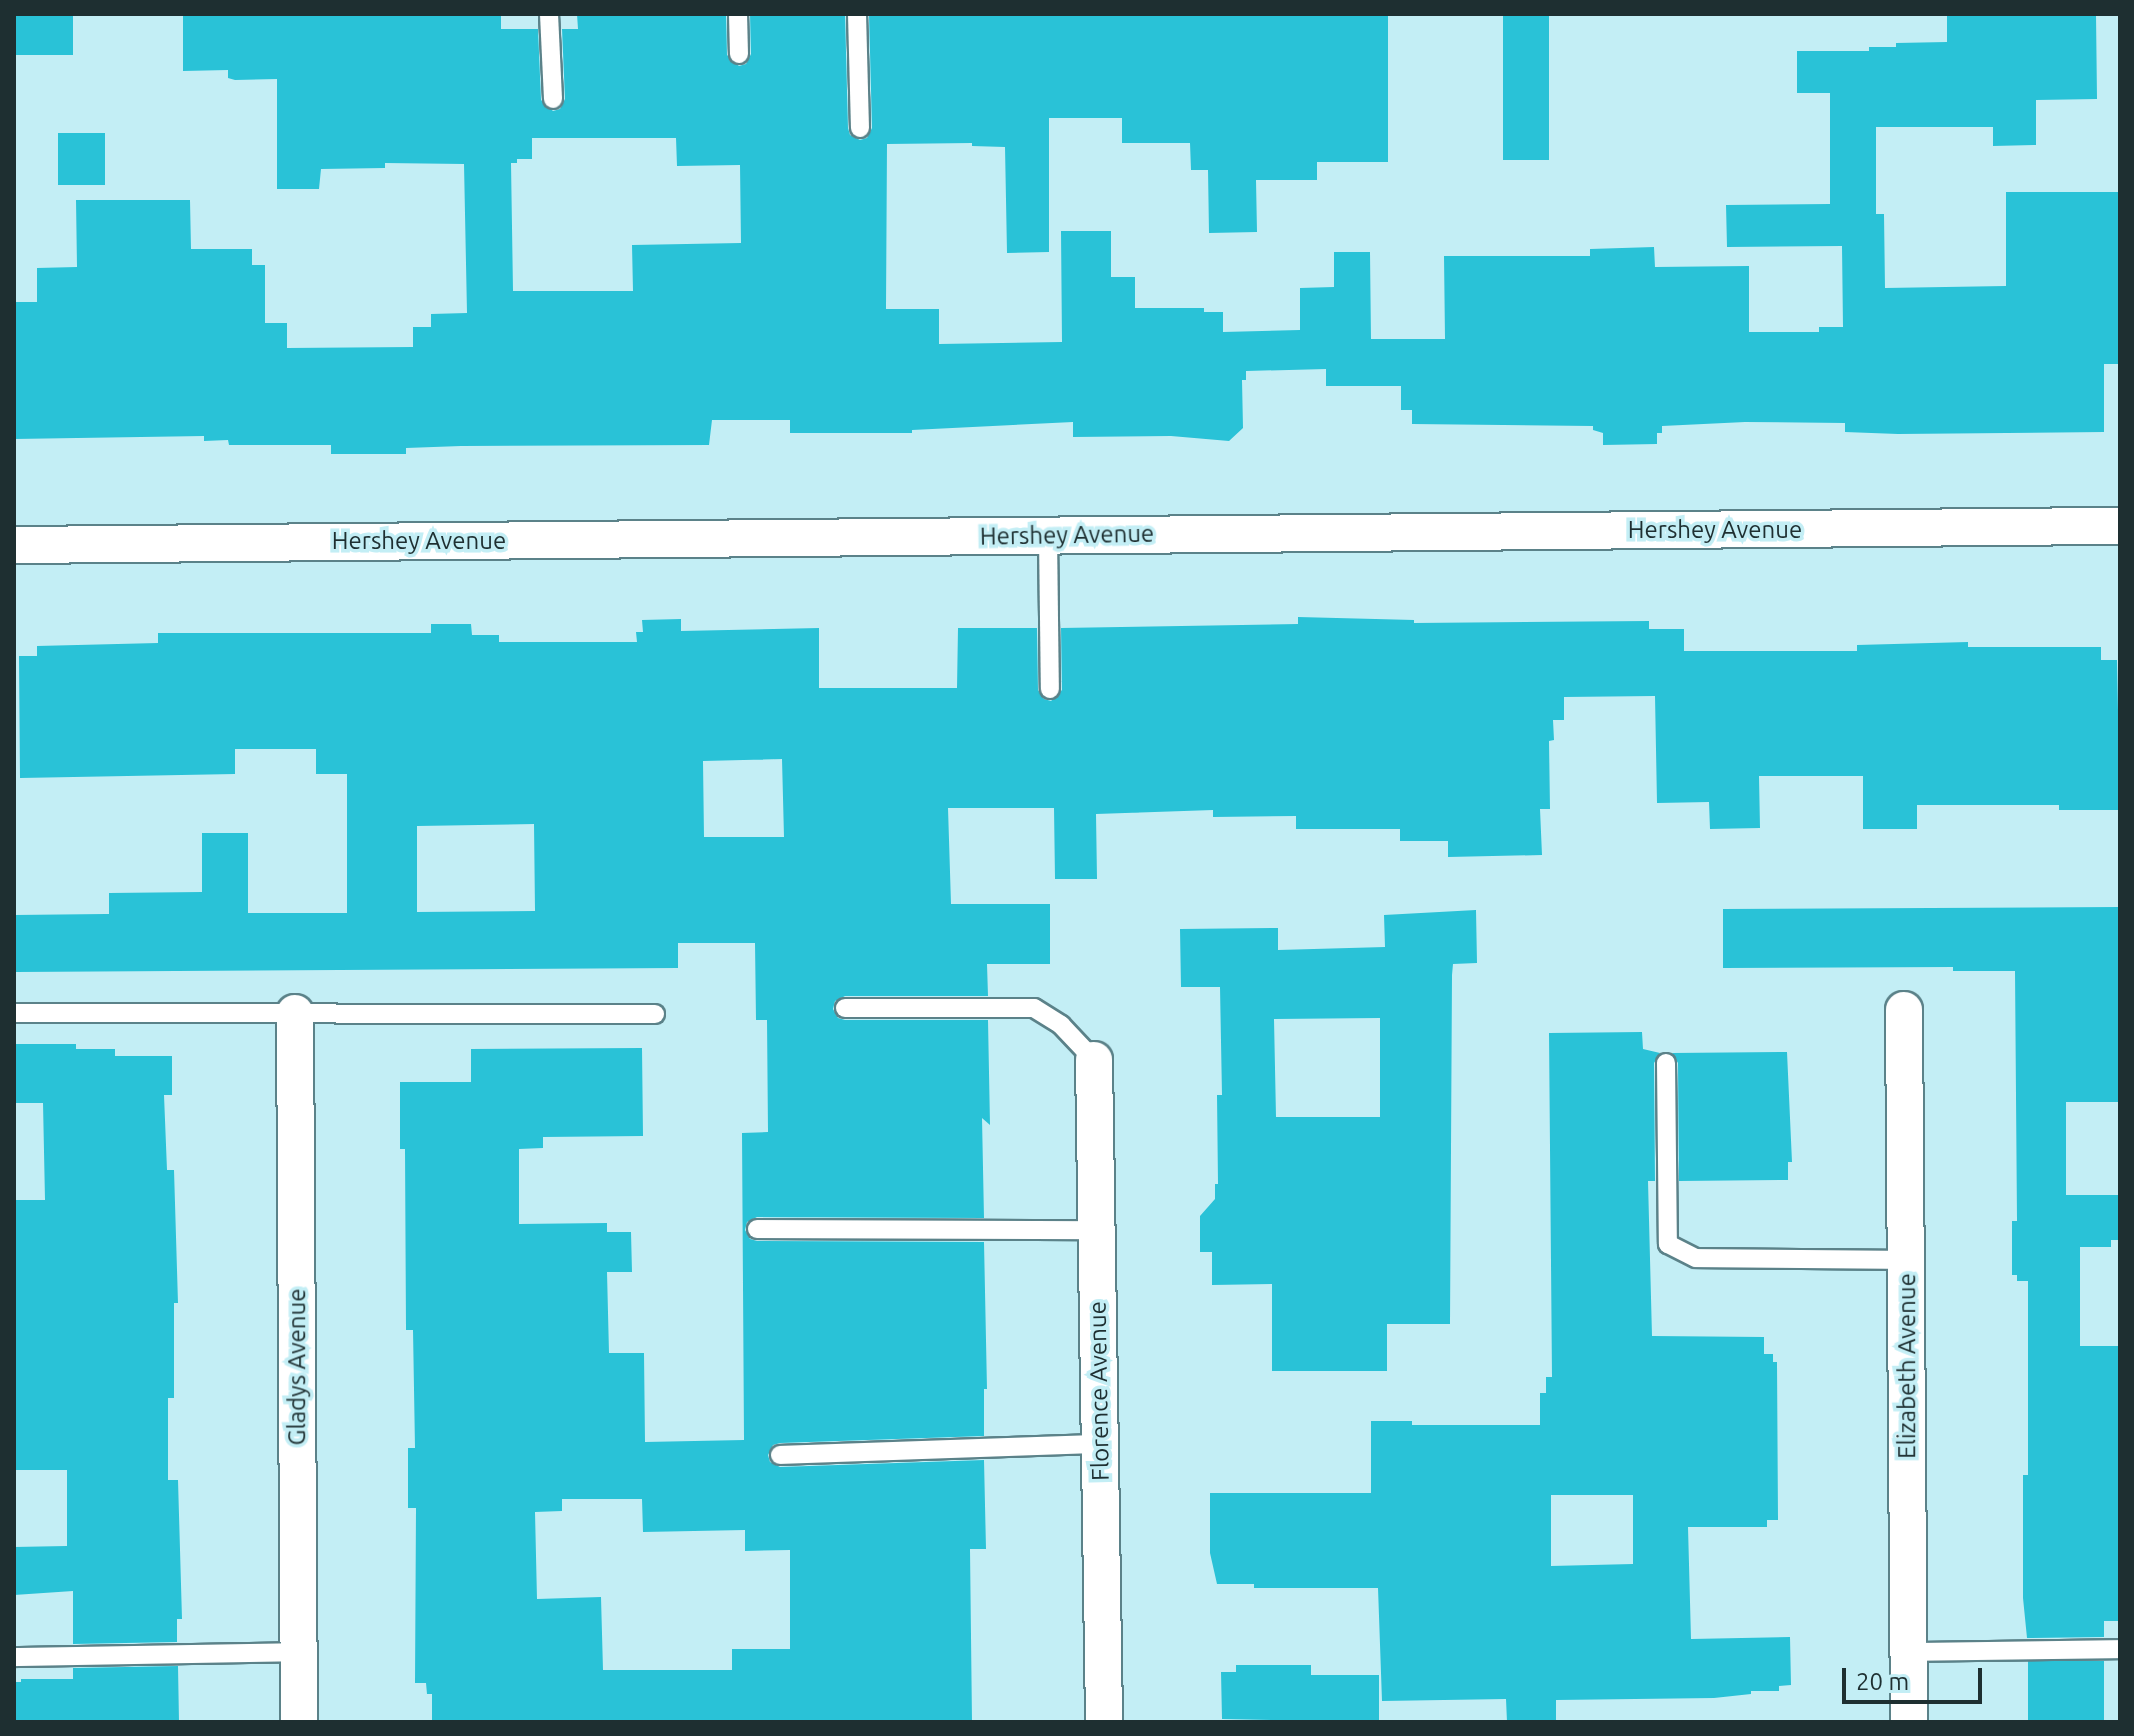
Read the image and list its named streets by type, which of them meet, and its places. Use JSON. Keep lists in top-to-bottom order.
{
  "streets": {
    "street": [
      "Hershey Avenue",
      "Elizabeth Avenue",
      "Gladys Avenue",
      "Florence Avenue"
    ]
  },
  "scale_bar": "20 m"
}
